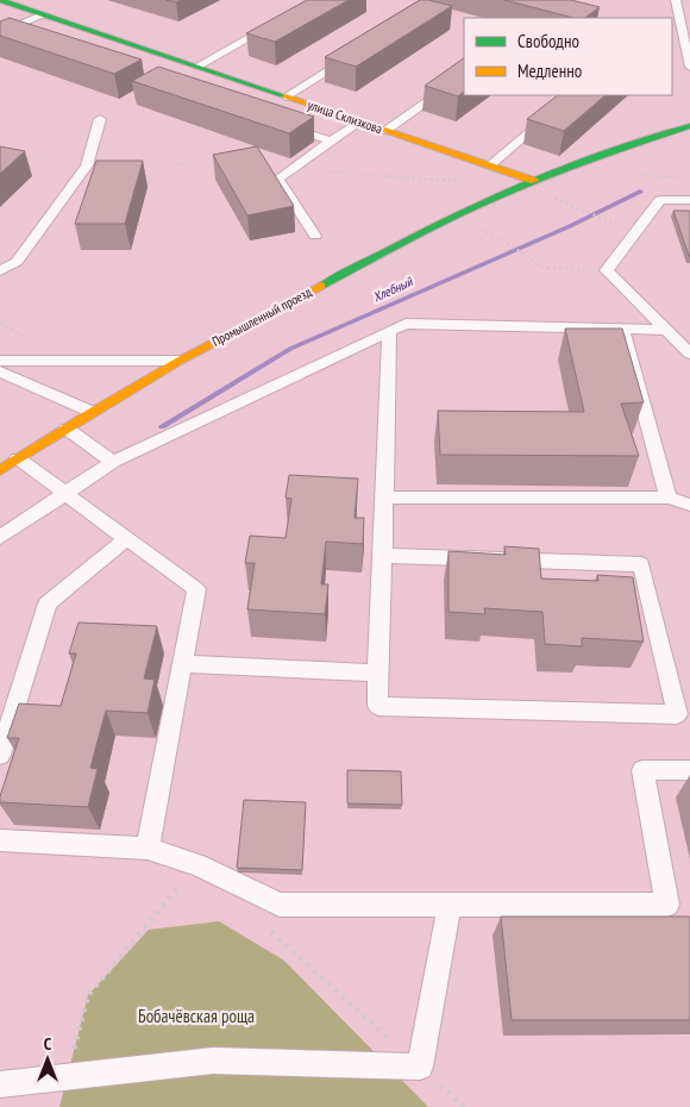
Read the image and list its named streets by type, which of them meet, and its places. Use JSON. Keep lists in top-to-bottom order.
{
  "streets": {
    "street": ["улица Склизкова", "Промышленный проезд"]
  },
  "crossings": [
    ["улица Склизкова", "Промышленный проезд"]
  ],
  "water": ["Хлебный"],
  "parks": ["Бобачёвская роща"],
  "legend": ["Свободно", "Медленно"],
  "north": "top"
}
